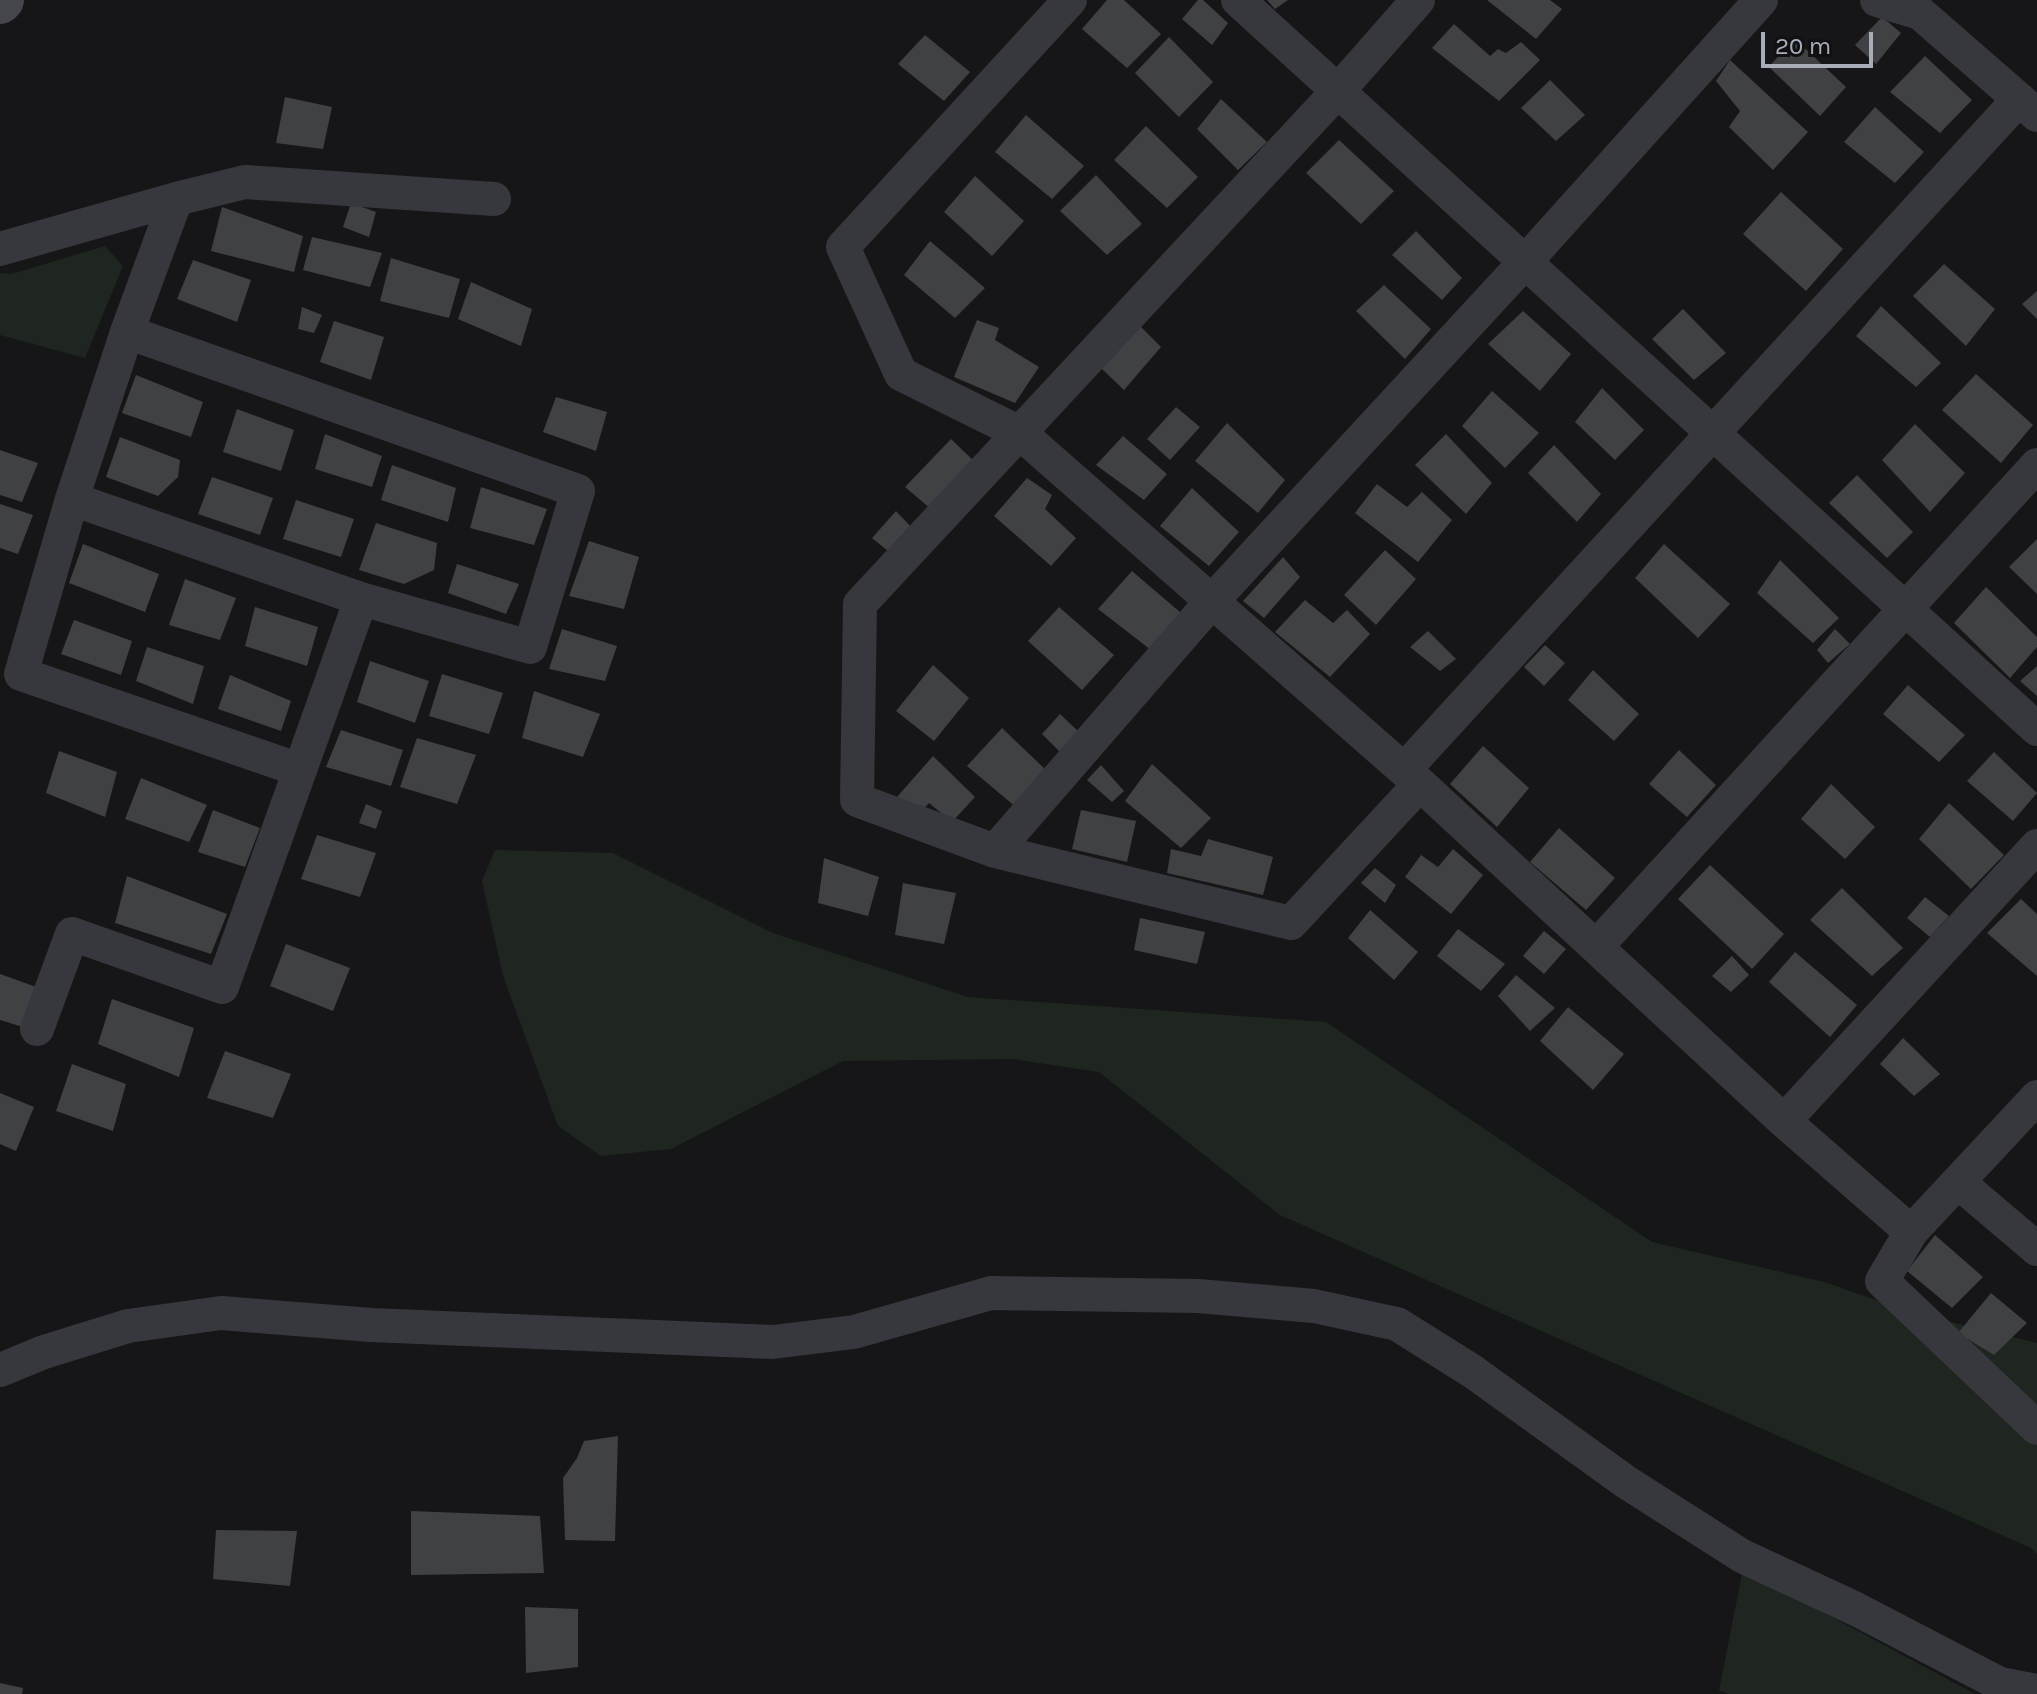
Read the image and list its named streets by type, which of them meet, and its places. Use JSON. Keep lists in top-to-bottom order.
{
  "scale_bar": "20 m"
}
